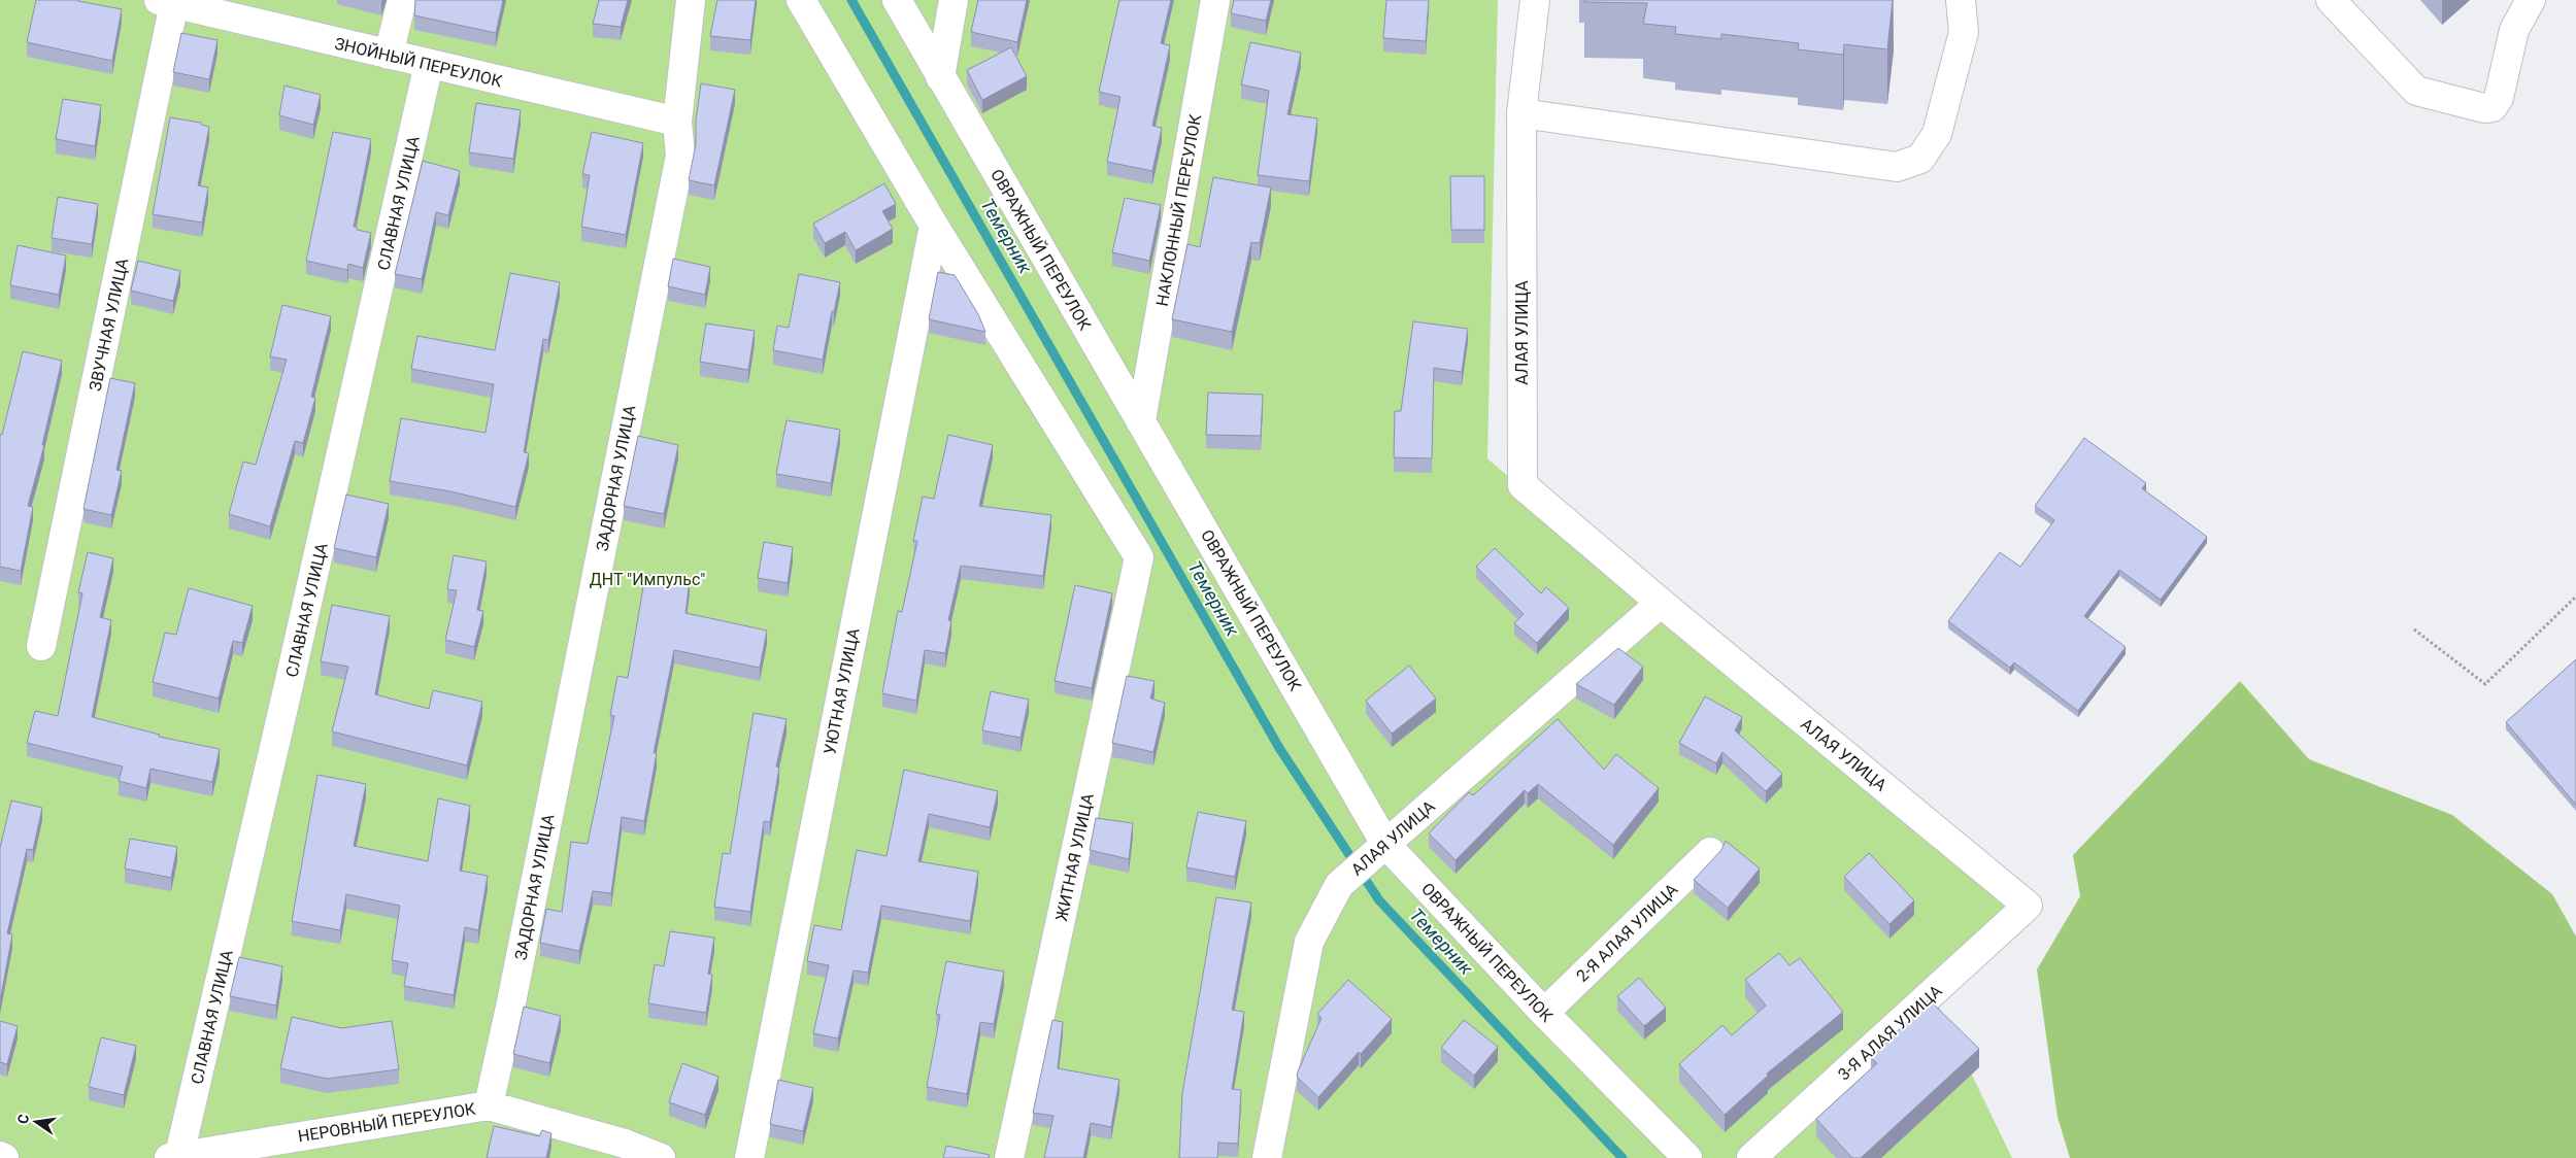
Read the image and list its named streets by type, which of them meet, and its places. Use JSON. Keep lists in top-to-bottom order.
{
  "streets": {
    "street": [
      "ЗНОЙНЫЙ ПЕРЕУЛОК",
      "СЛАВНАЯ УЛИЦА",
      "НАКЛОННЫЙ ПЕРЕУЛОК",
      "ОВРАЖНЫЙ ПЕРЕУЛОК",
      "ЗВУЧНАЯ УЛИЦА",
      "АЛАЯ УЛИЦА",
      "ЗАДОРНАЯ УЛИЦА",
      "УЮТНАЯ УЛИЦА",
      "ЖИТНАЯ УЛИЦА",
      "2-Я АЛАЯ УЛИЦА",
      "3-Я АЛАЯ УЛИЦА",
      "НЕРОВНЫЙ ПЕРЕУЛОК"
    ]
  },
  "crossings": [
    ["ЗНОЙНЫЙ ПЕРЕУЛОК", "СЛАВНАЯ УЛИЦА"],
    ["ЗНОЙНЫЙ ПЕРЕУЛОК", "ЗВУЧНАЯ УЛИЦА"],
    ["ЗНОЙНЫЙ ПЕРЕУЛОК", "ЗАДОРНАЯ УЛИЦА"],
    ["СЛАВНАЯ УЛИЦА", "НЕРОВНЫЙ ПЕРЕУЛОК"],
    ["НАКЛОННЫЙ ПЕРЕУЛОК", "ОВРАЖНЫЙ ПЕРЕУЛОК"],
    ["ОВРАЖНЫЙ ПЕРЕУЛОК", "АЛАЯ УЛИЦА"],
    ["ОВРАЖНЫЙ ПЕРЕУЛОК", "2-Я АЛАЯ УЛИЦА"],
    ["АЛАЯ УЛИЦА", "3-Я АЛАЯ УЛИЦА"],
    ["ЗАДОРНАЯ УЛИЦА", "НЕРОВНЫЙ ПЕРЕУЛОК"],
    ["УЮТНАЯ УЛИЦА", "ЖИТНАЯ УЛИЦА"]
  ],
  "water": ["Темерник"],
  "parks": ["ДНТ \"Импульс\""],
  "north": "left"
}
